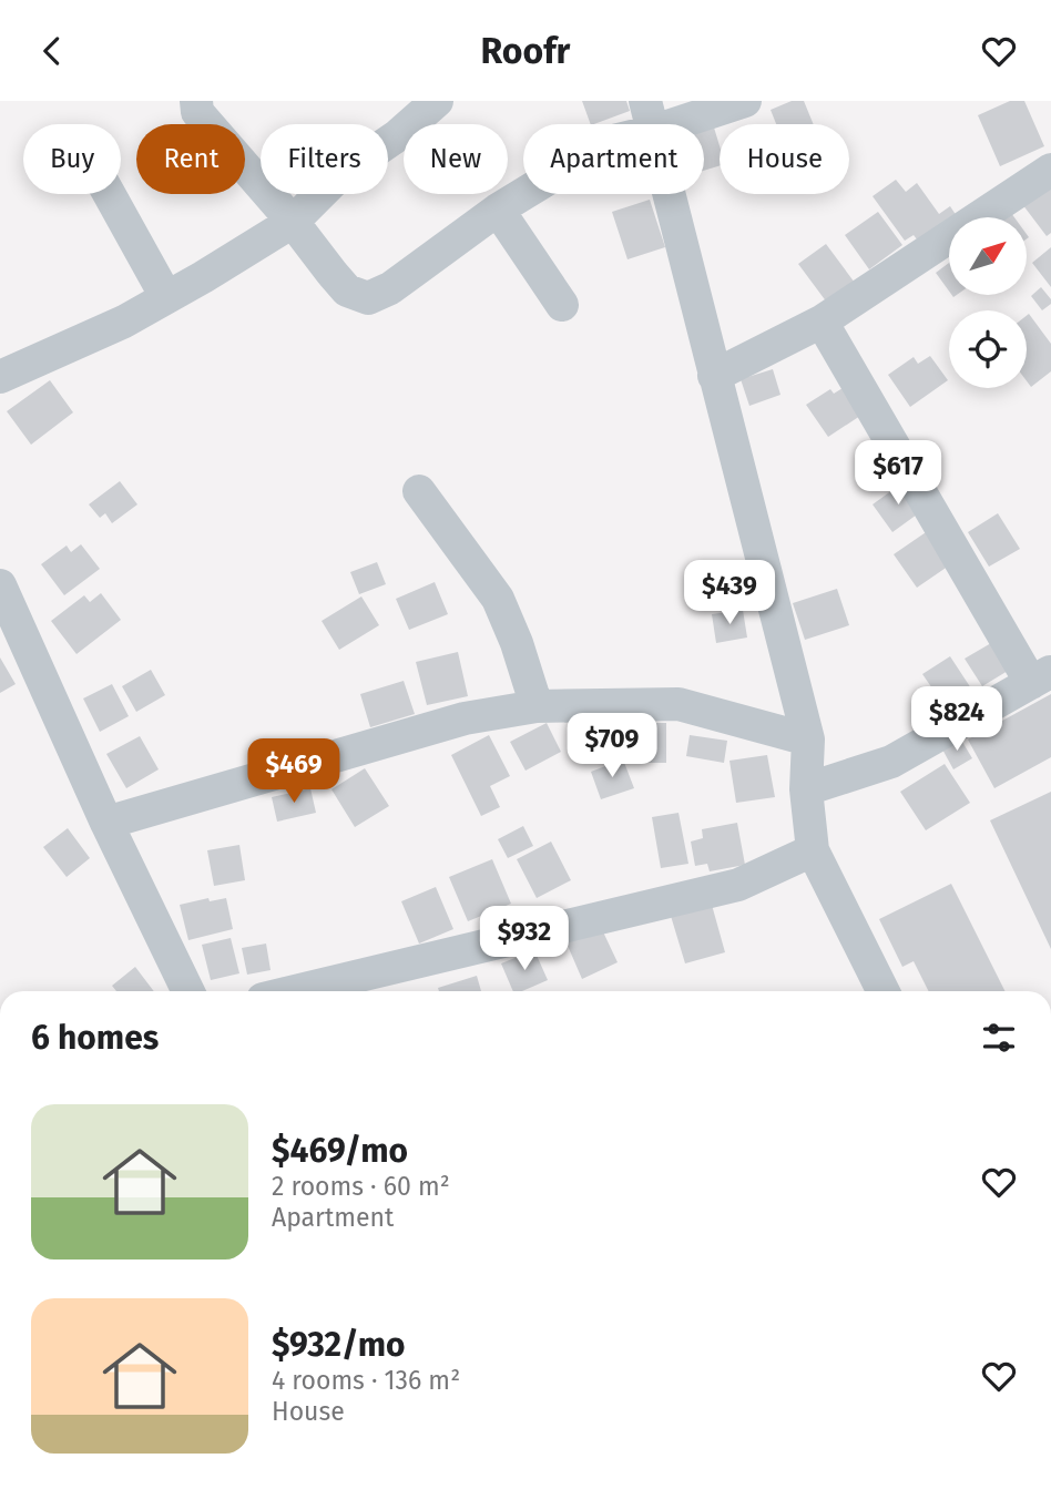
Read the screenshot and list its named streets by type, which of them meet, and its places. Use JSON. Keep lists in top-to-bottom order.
{
  "north": "top right",
  "page": {
    "header": "Roofr",
    "chip": [
      "Buy",
      "Rent",
      "Filters",
      "New",
      "Apartment",
      "House"
    ],
    "price": [
      "$617",
      "$439",
      "$824",
      "$709",
      "$469",
      "$932"
    ],
    "heading": "6 homes",
    "list": [
      {
        "name": "$469/mo",
        "note": "2 rooms · 60 m² · Apartment"
      },
      {
        "name": "$932/mo",
        "note": "4 rooms · 136 m² · House"
      }
    ]
  }
}
